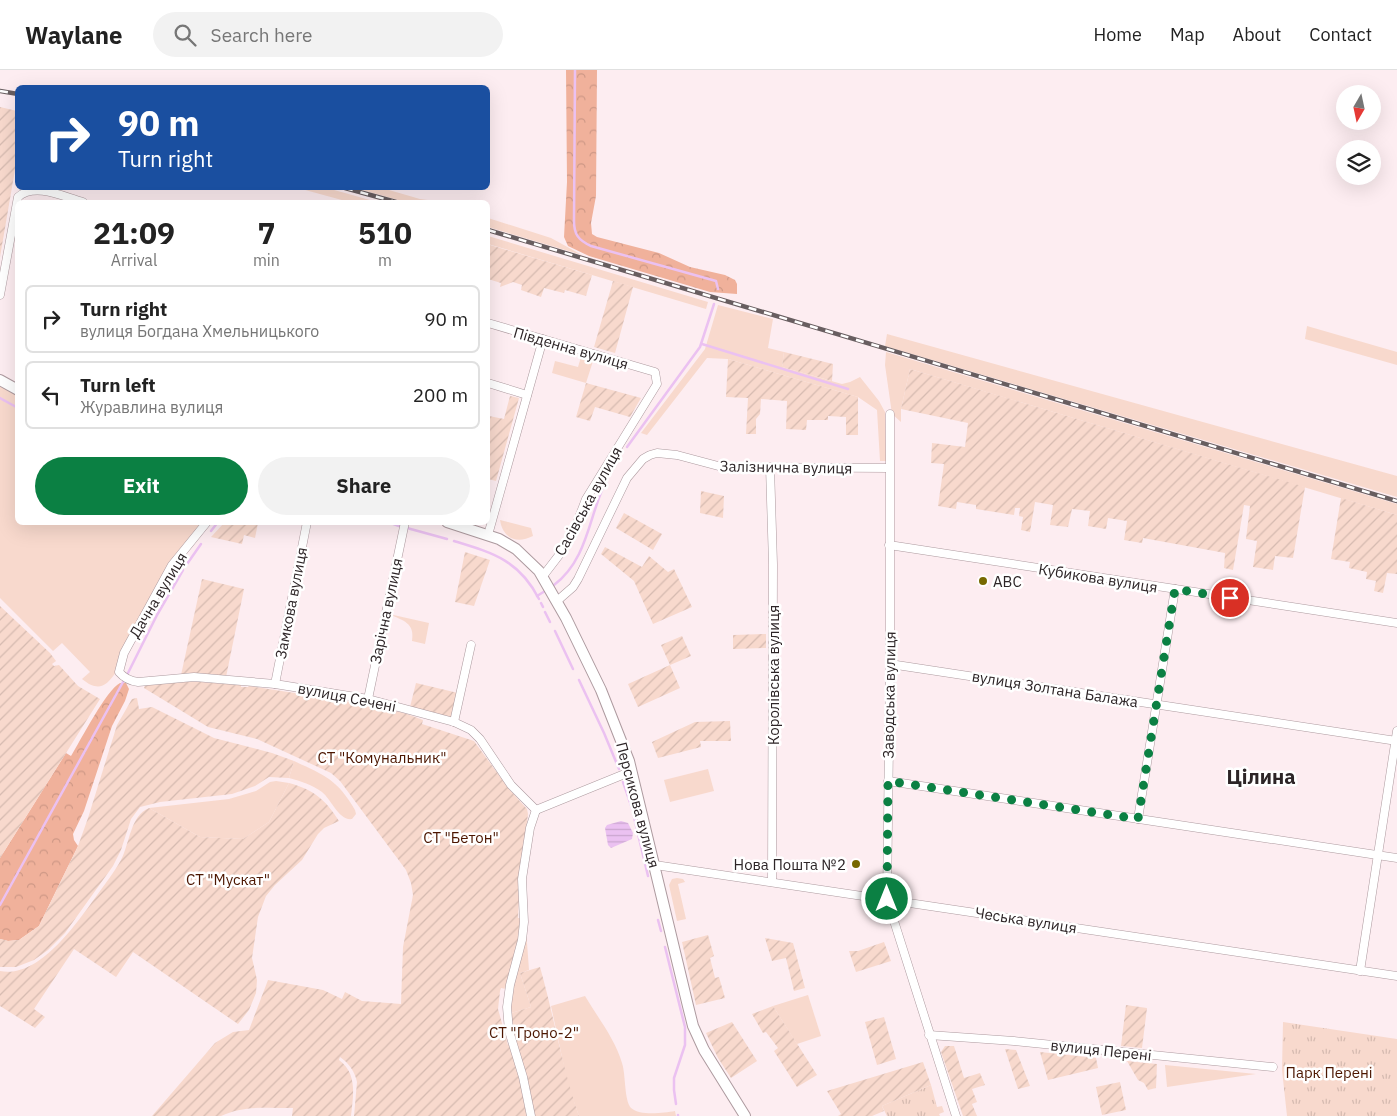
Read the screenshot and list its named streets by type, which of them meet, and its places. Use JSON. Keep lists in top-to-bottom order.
{
  "streets": {
    "main road": ["Персикова вулиця"],
    "street": [
      "Південна вулиця",
      "Залізнична вулиця",
      "Сасівська вулиця",
      "Кубикова вулиця",
      "Дачна вулиця",
      "Замкова вулиця",
      "Зарічна вулиця",
      "Королівська вулиця",
      "вулиця Золтана Балажа",
      "Заводська вулиця",
      "вулиця Сечені",
      "Чеська вулиця",
      "вулиця Перені"
    ]
  },
  "crossings": [
    ["Південна вулиця", "Сасівська вулиця"],
    ["Залізнична вулиця", "Королівська вулиця"],
    ["Залізнична вулиця", "Заводська вулиця"],
    ["Залізнична вулиця", "Персикова вулиця"],
    ["Сасівська вулиця", "Персикова вулиця"],
    ["Кубикова вулиця", "Заводська вулиця"],
    ["Дачна вулиця", "вулиця Сечені"],
    ["Замкова вулиця", "вулиця Сечені"],
    ["Зарічна вулиця", "вулиця Сечені"],
    ["Королівська вулиця", "Чеська вулиця"],
    ["вулиця Золтана Балажа", "Заводська вулиця"],
    ["Заводська вулиця", "Чеська вулиця"],
    ["Заводська вулиця", "вулиця Перені"],
    ["Персикова вулиця", "Чеська вулиця"]
  ],
  "districts": ["Цілина"],
  "parks": [
    "СТ \"Комунальник\"",
    "СТ \"Бетон\"",
    "СТ \"Мускат\"",
    "СТ \"Гроно-2\"",
    "Парк Перені"
  ],
  "places": ["ABC", "Нова Пошта №2"],
  "north": "bottom",
  "page": {
    "header": "Waylane",
    "search": "Search here",
    "nav": [
      "Home",
      "Map",
      "About",
      "Contact"
    ],
    "turn": ["90 m", "Turn right"],
    "eta": [
      "21:09",
      "Arrival",
      "7",
      "min",
      "510",
      "m"
    ],
    "list": [
      {
        "name": "Turn right",
        "note": "вулиця Богдана Хмельницького",
        "value": "90 m"
      },
      {
        "name": "Turn left",
        "note": "Журавлина вулиця",
        "value": "200 m"
      }
    ],
    "buttons": ["Exit", "Share"]
  }
}
